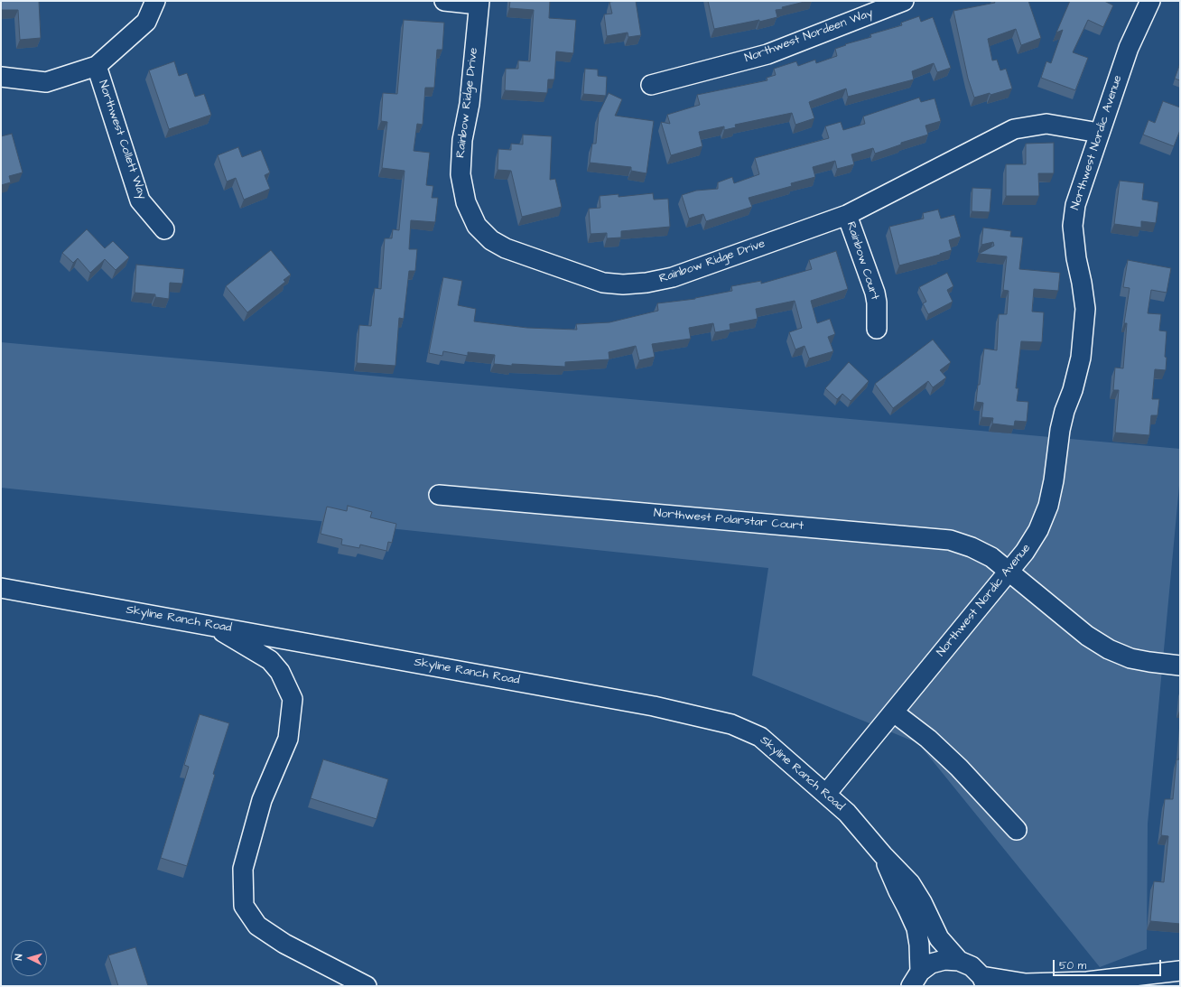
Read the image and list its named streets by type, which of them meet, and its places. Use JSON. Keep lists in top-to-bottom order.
{
  "streets": {
    "street": [
      "Northwest Nordeen Way",
      "Rainbow Ridge Drive",
      "Northwest Collett Way",
      "Northwest Nordic Avenue",
      "Rainbow Court",
      "Northwest Polarstar Court",
      "Skyline Ranch Road"
    ]
  },
  "crossings": [
    ["Rainbow Ridge Drive", "Northwest Nordic Avenue"],
    ["Rainbow Ridge Drive", "Rainbow Court"],
    ["Northwest Nordic Avenue", "Northwest Polarstar Court"],
    ["Northwest Nordic Avenue", "Skyline Ranch Road"]
  ],
  "scale_bar": "50 m",
  "north": "left"
}
